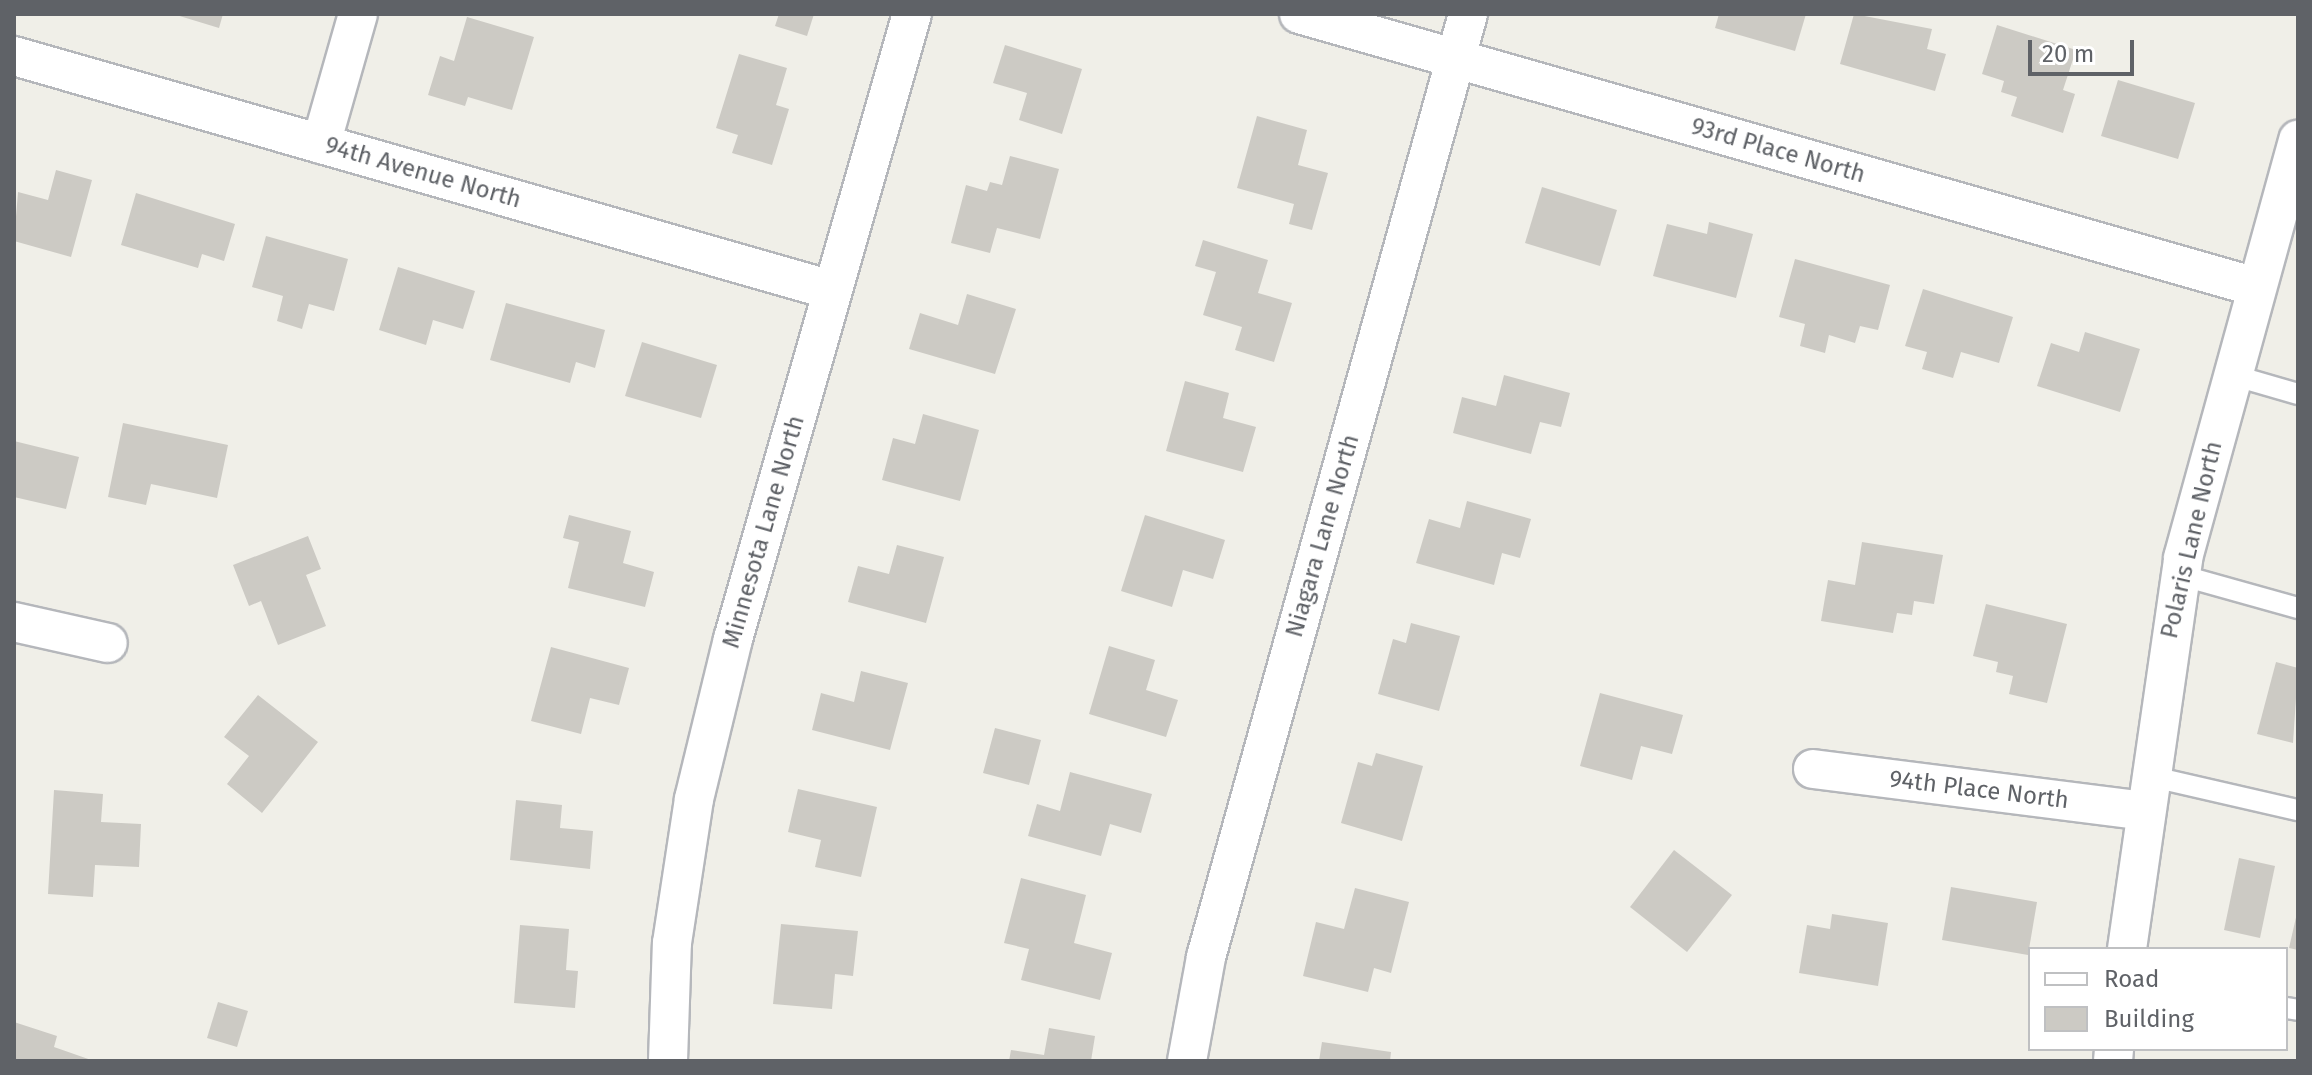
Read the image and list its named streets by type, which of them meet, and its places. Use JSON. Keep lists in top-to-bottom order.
{
  "streets": {
    "street": [
      "93rd Place North",
      "94th Avenue North",
      "Minnesota Lane North",
      "Niagara Lane North",
      "Polaris Lane North",
      "94th Place North"
    ]
  },
  "crossings": [
    ["93rd Place North", "Niagara Lane North"],
    ["93rd Place North", "Polaris Lane North"],
    ["94th Avenue North", "Minnesota Lane North"],
    ["Polaris Lane North", "94th Place North"]
  ],
  "legend": ["Road", "Building"],
  "scale_bar": "20 m"
}
